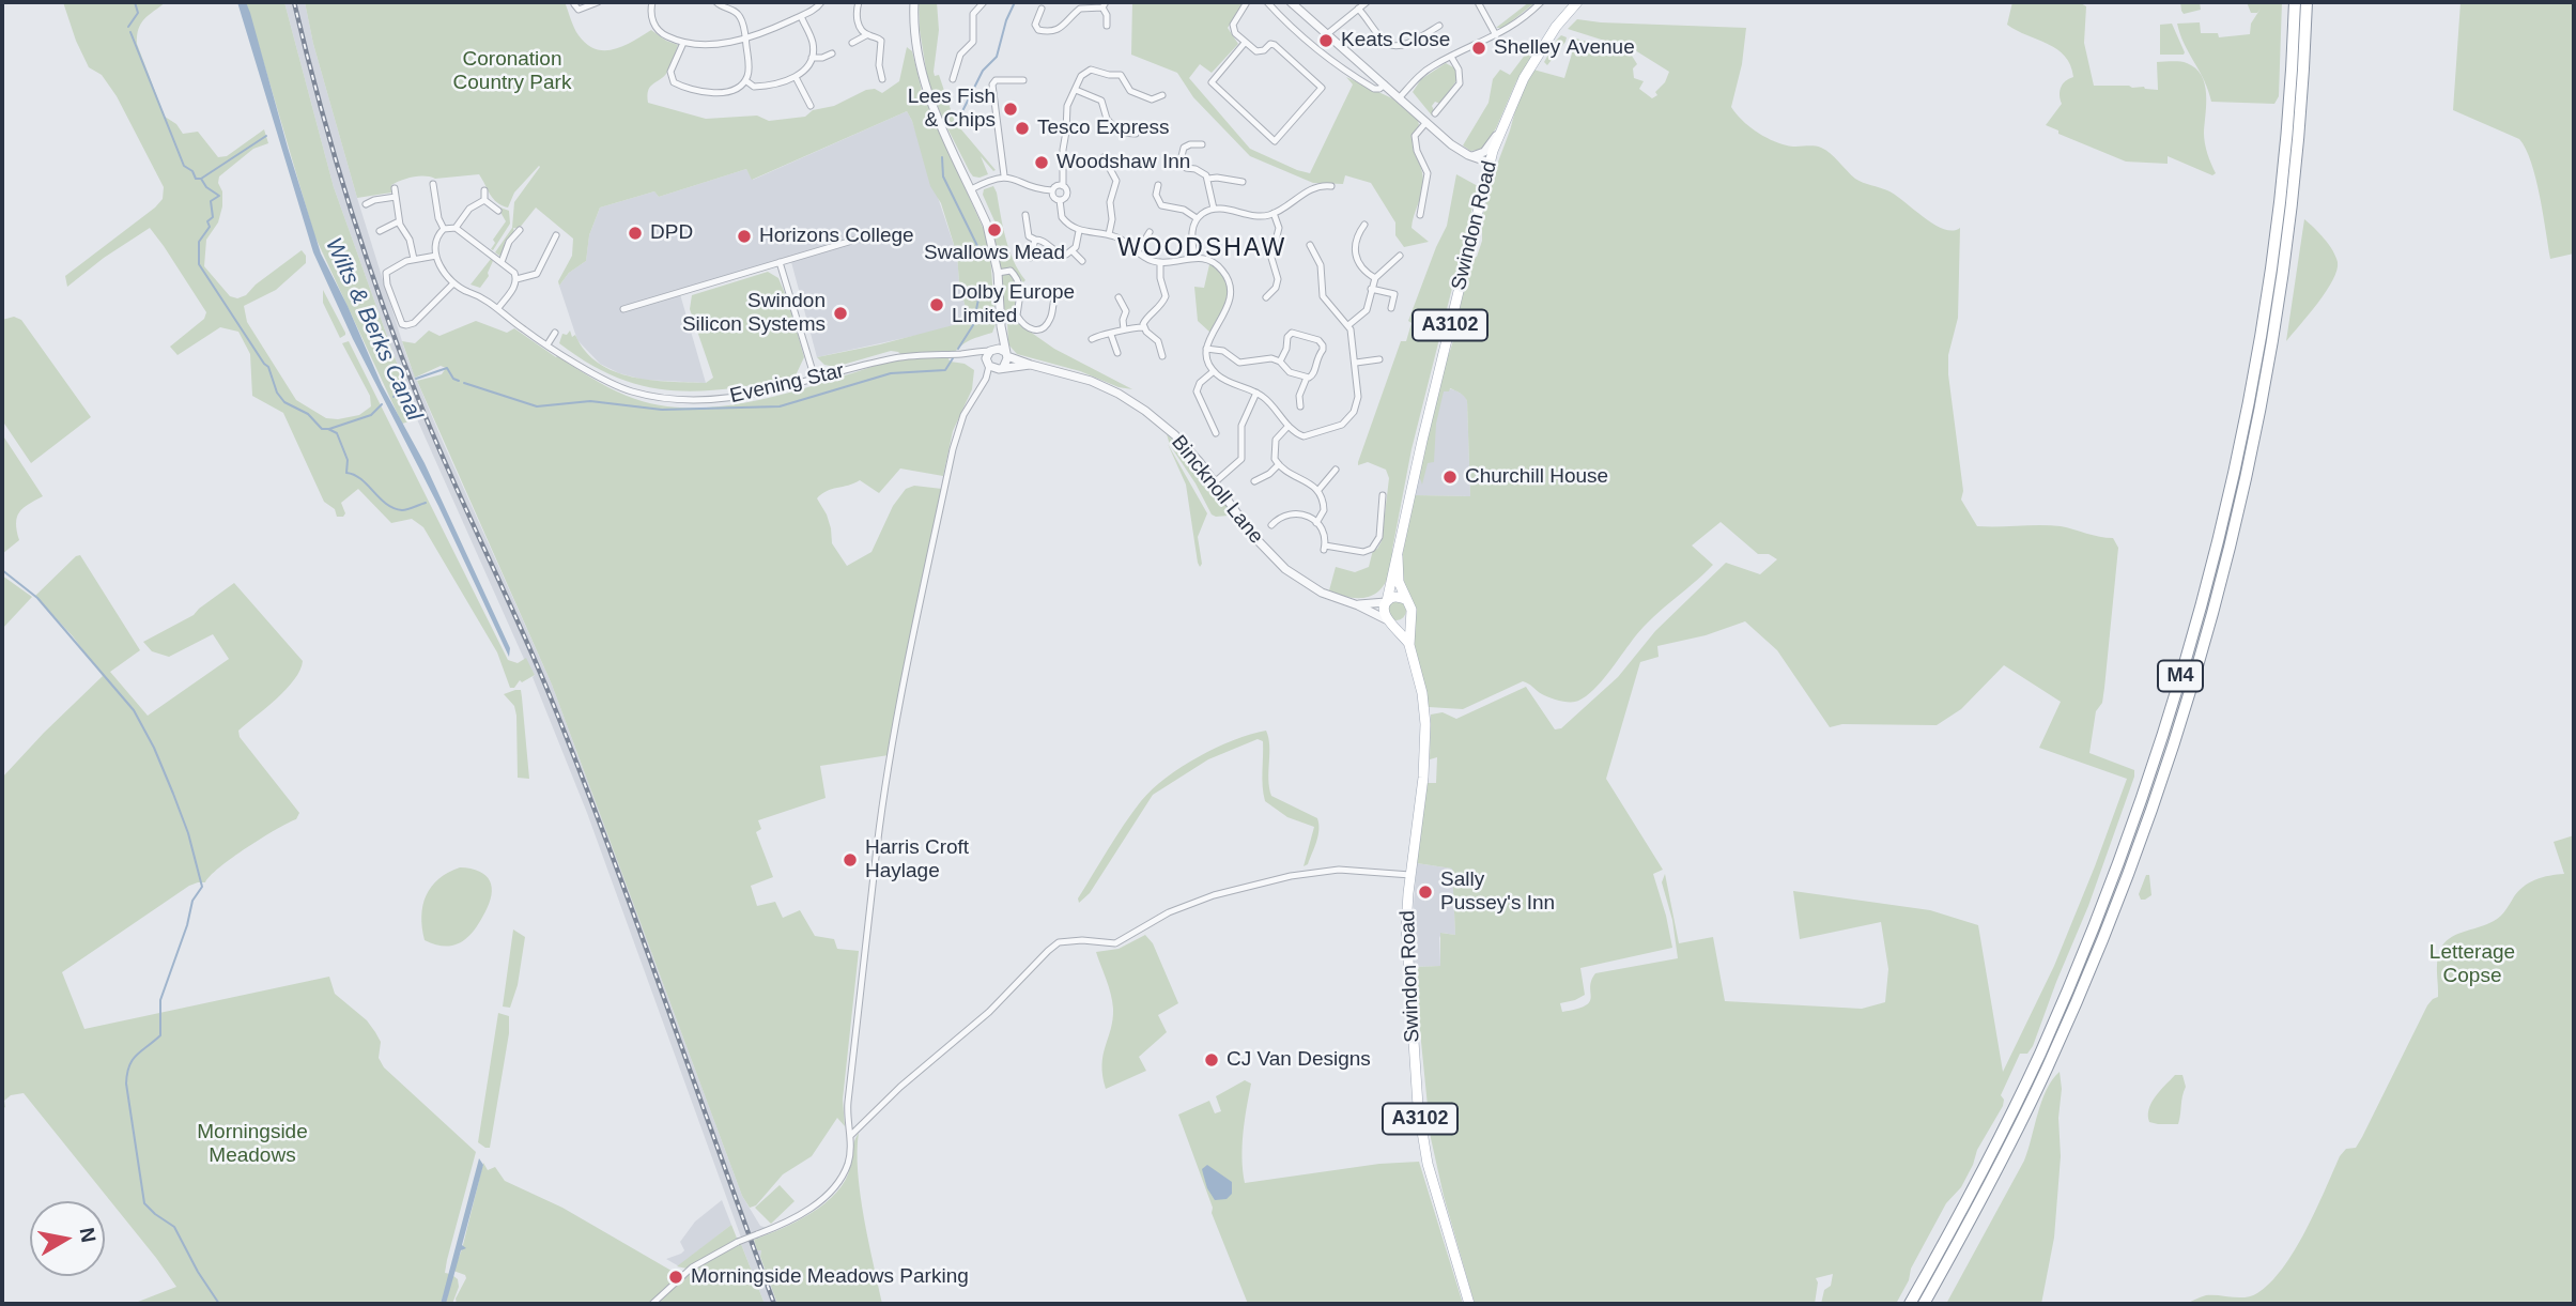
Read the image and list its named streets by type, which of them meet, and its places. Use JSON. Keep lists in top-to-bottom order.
{
  "streets": {
    "highway": ["M4"],
    "main road": ["Swindon Road", "A3102"],
    "street": ["Evening Star", "Bincknoll Lane"]
  },
  "crossings": [
    ["Swindon Road", "Bincknoll Lane"],
    ["Evening Star", "Bincknoll Lane"]
  ],
  "districts": ["WOODSHAW"],
  "water": ["Wilts & Berks Canal"],
  "parks": ["Coronation Country Park", "Letterage Copse", "Morningside Meadows"],
  "places": [
    "Keats Close",
    "Shelley Avenue",
    "Lees Fish & Chips",
    "Tesco Express",
    "Woodshaw Inn",
    "Swallows Mead",
    "DPD",
    "Horizons College",
    "Dolby Europe Limited",
    "Swindon Silicon Systems",
    "Churchill House",
    "Harris Croft Haylage",
    "Sally Pussey's Inn",
    "CJ Van Designs",
    "Morningside Meadows Parking"
  ],
  "north": "right"
}
